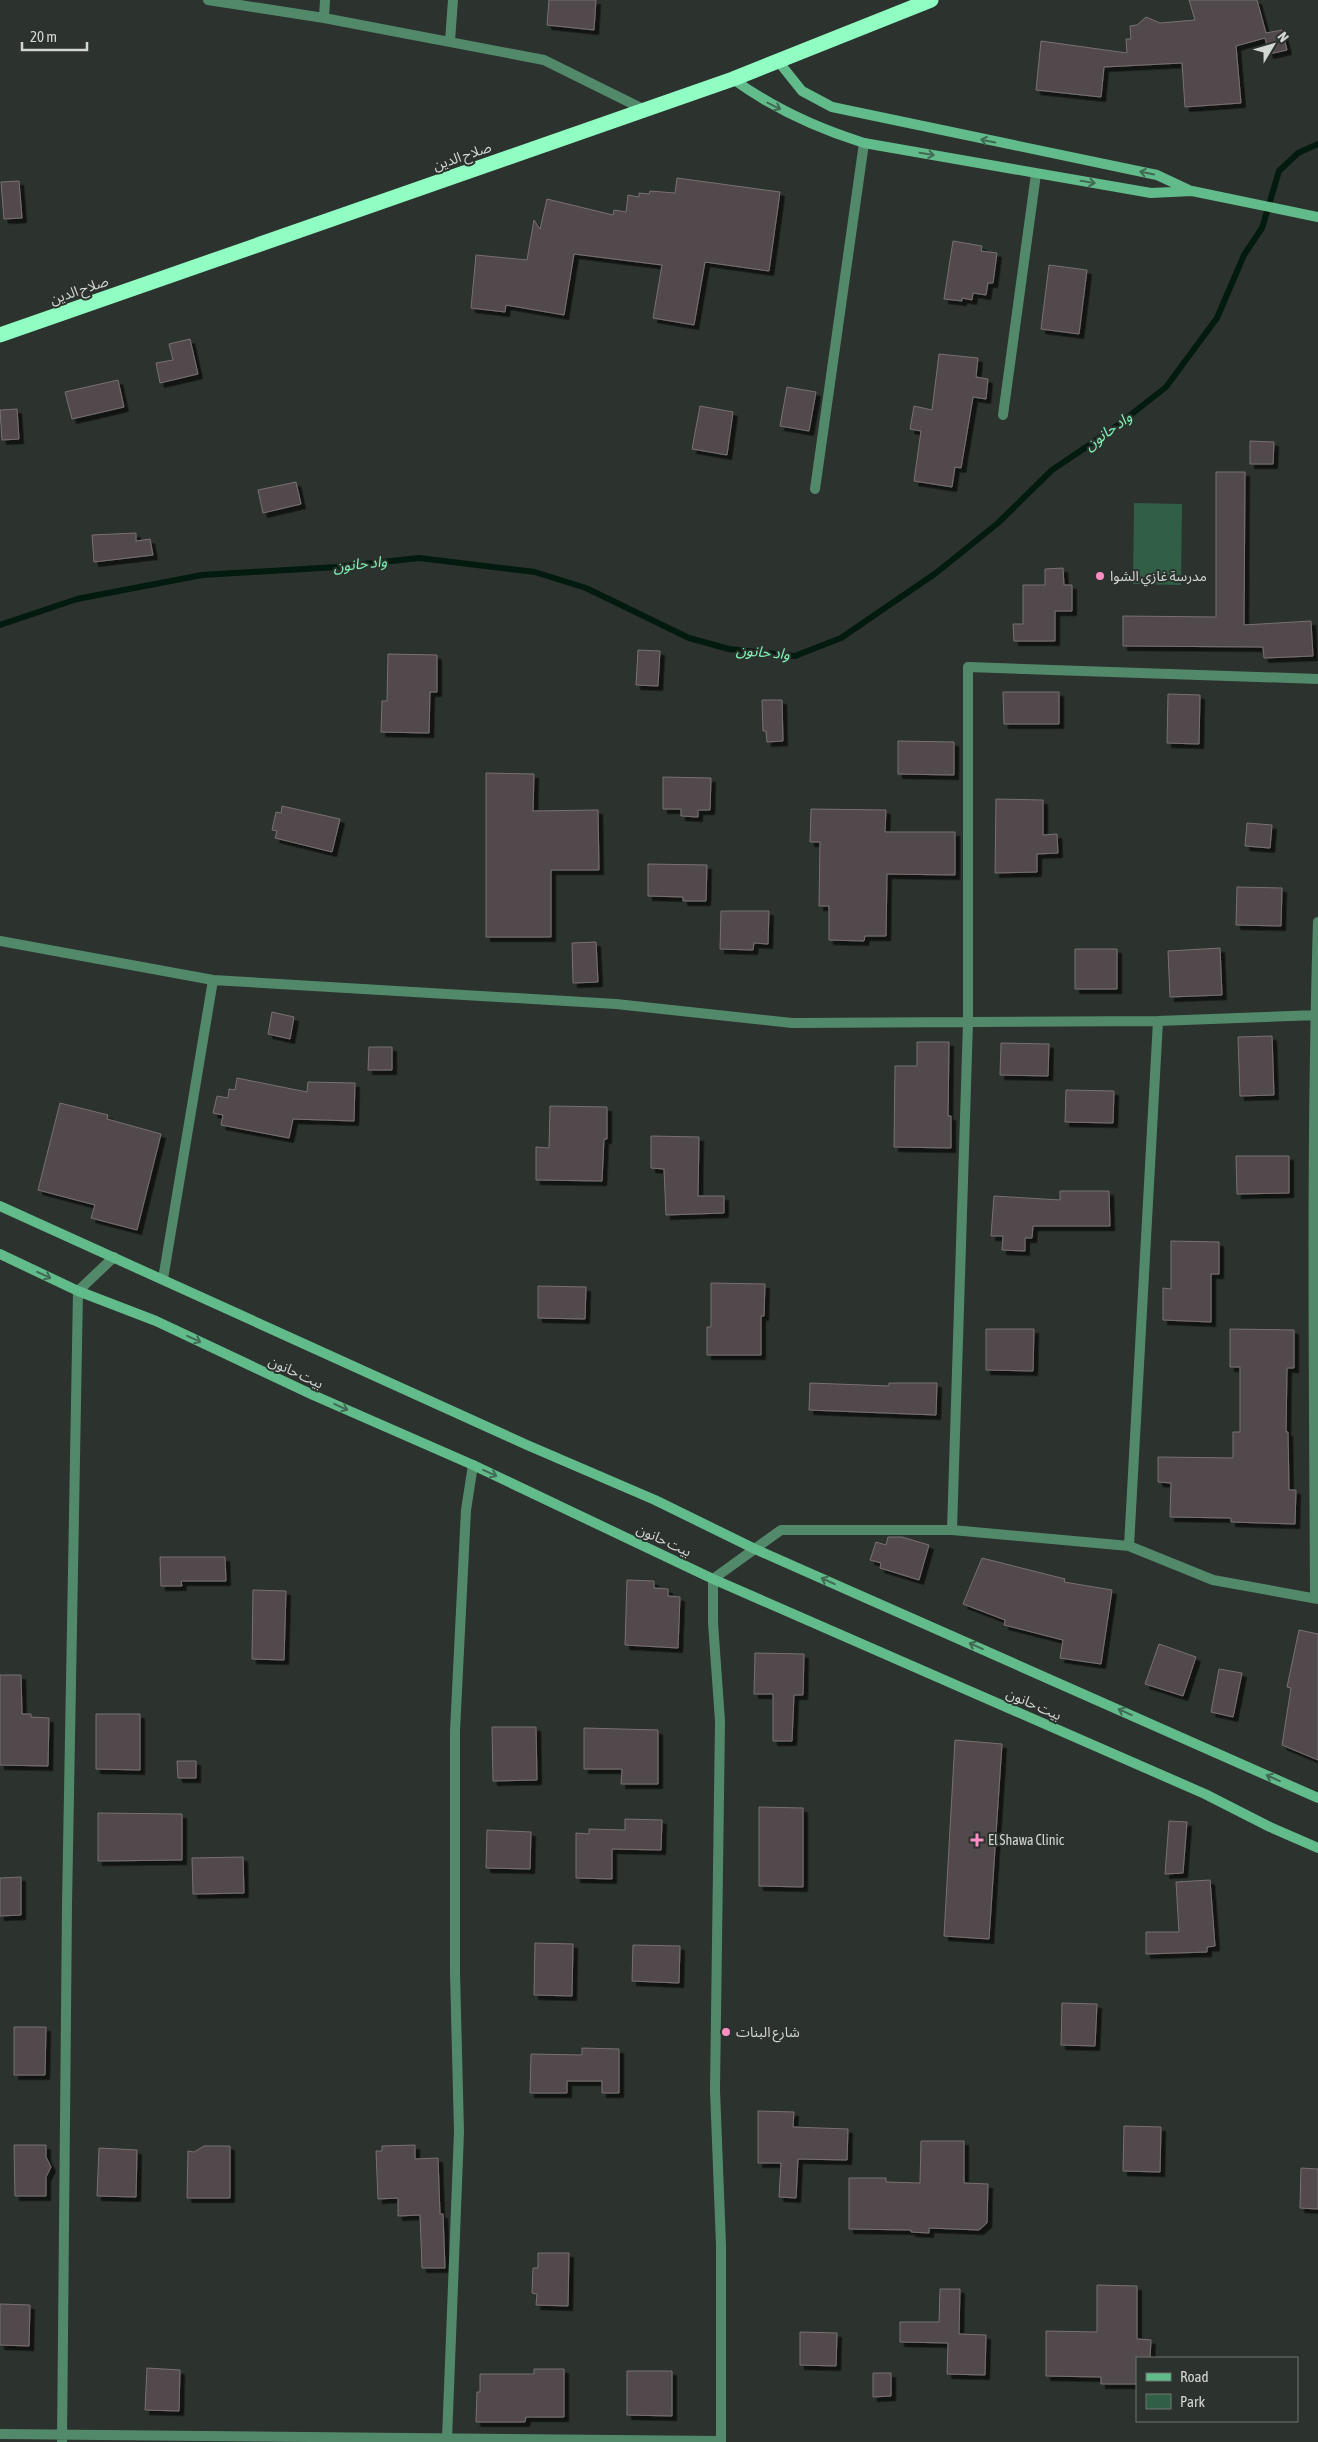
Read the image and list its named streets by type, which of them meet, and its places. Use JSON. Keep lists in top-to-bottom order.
{
  "streets": {
    "highway": ["صلاح الدين"],
    "main road": ["بيت حانون"]
  },
  "water": ["واد حانون"],
  "places": {
    "other": ["مدرسة غازي الشوا", "شارع البنات"],
    "health": ["El Shawa Clinic"]
  },
  "legend": ["Road", "Park"],
  "scale_bar": "20 m",
  "north": "top right"
}
